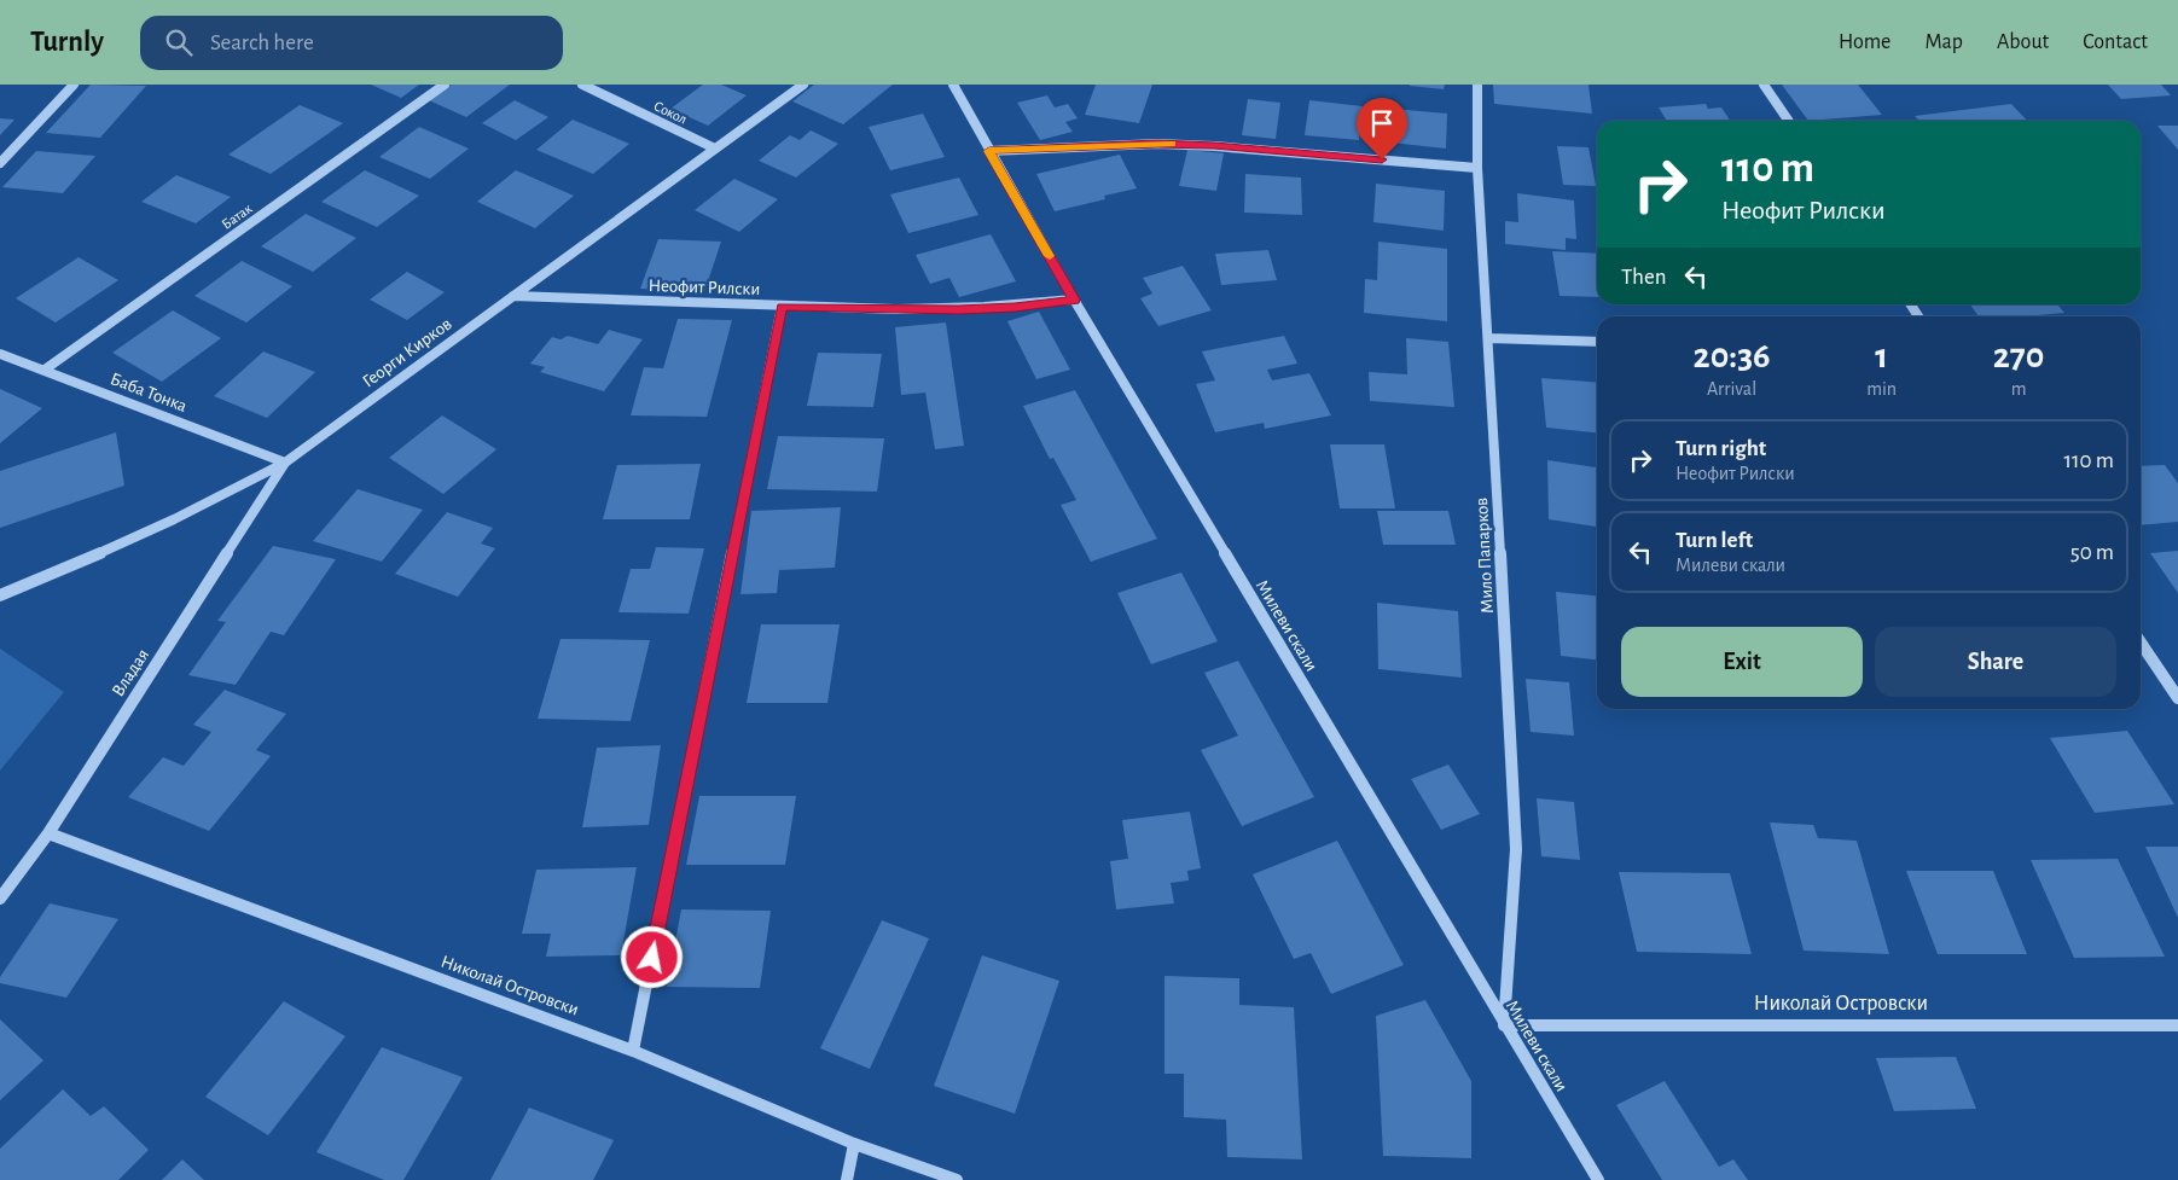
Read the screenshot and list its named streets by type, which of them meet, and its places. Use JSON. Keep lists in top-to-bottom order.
{
  "streets": {
    "street": [
      "Сокол",
      "Батак",
      "Неофит Рилски",
      "Георги Кирков",
      "Баба Тонка",
      "Мило Папарков",
      "Милеви скали",
      "Владая",
      "Николай Островски"
    ]
  },
  "crossings": [
    ["Сокол", "Георги Кирков"],
    ["Батак", "Баба Тонка"],
    ["Неофит Рилски", "Георги Кирков"],
    ["Неофит Рилски", "Милеви скали"],
    ["Георги Кирков", "Баба Тонка"],
    ["Георги Кирков", "Владая"],
    ["Баба Тонка", "Владая"],
    ["Мило Папарков", "Милеви скали"],
    ["Мило Папарков", "Николай Островски"],
    ["Милеви скали", "Николай Островски"],
    ["Владая", "Николай Островски"]
  ],
  "page": {
    "header": "Turnly",
    "search": "Search here",
    "nav": [
      "Home",
      "Map",
      "About",
      "Contact"
    ],
    "turn": ["110 m", "Неофит Рилски"],
    "then": "Then",
    "eta": [
      "20:36",
      "Arrival",
      "1",
      "min",
      "270",
      "m"
    ],
    "list": [
      {
        "name": "Turn right",
        "note": "Неофит Рилски",
        "value": "110 m"
      },
      {
        "name": "Turn left",
        "note": "Милеви скали",
        "value": "50 m"
      }
    ],
    "buttons": ["Exit", "Share"]
  }
}
